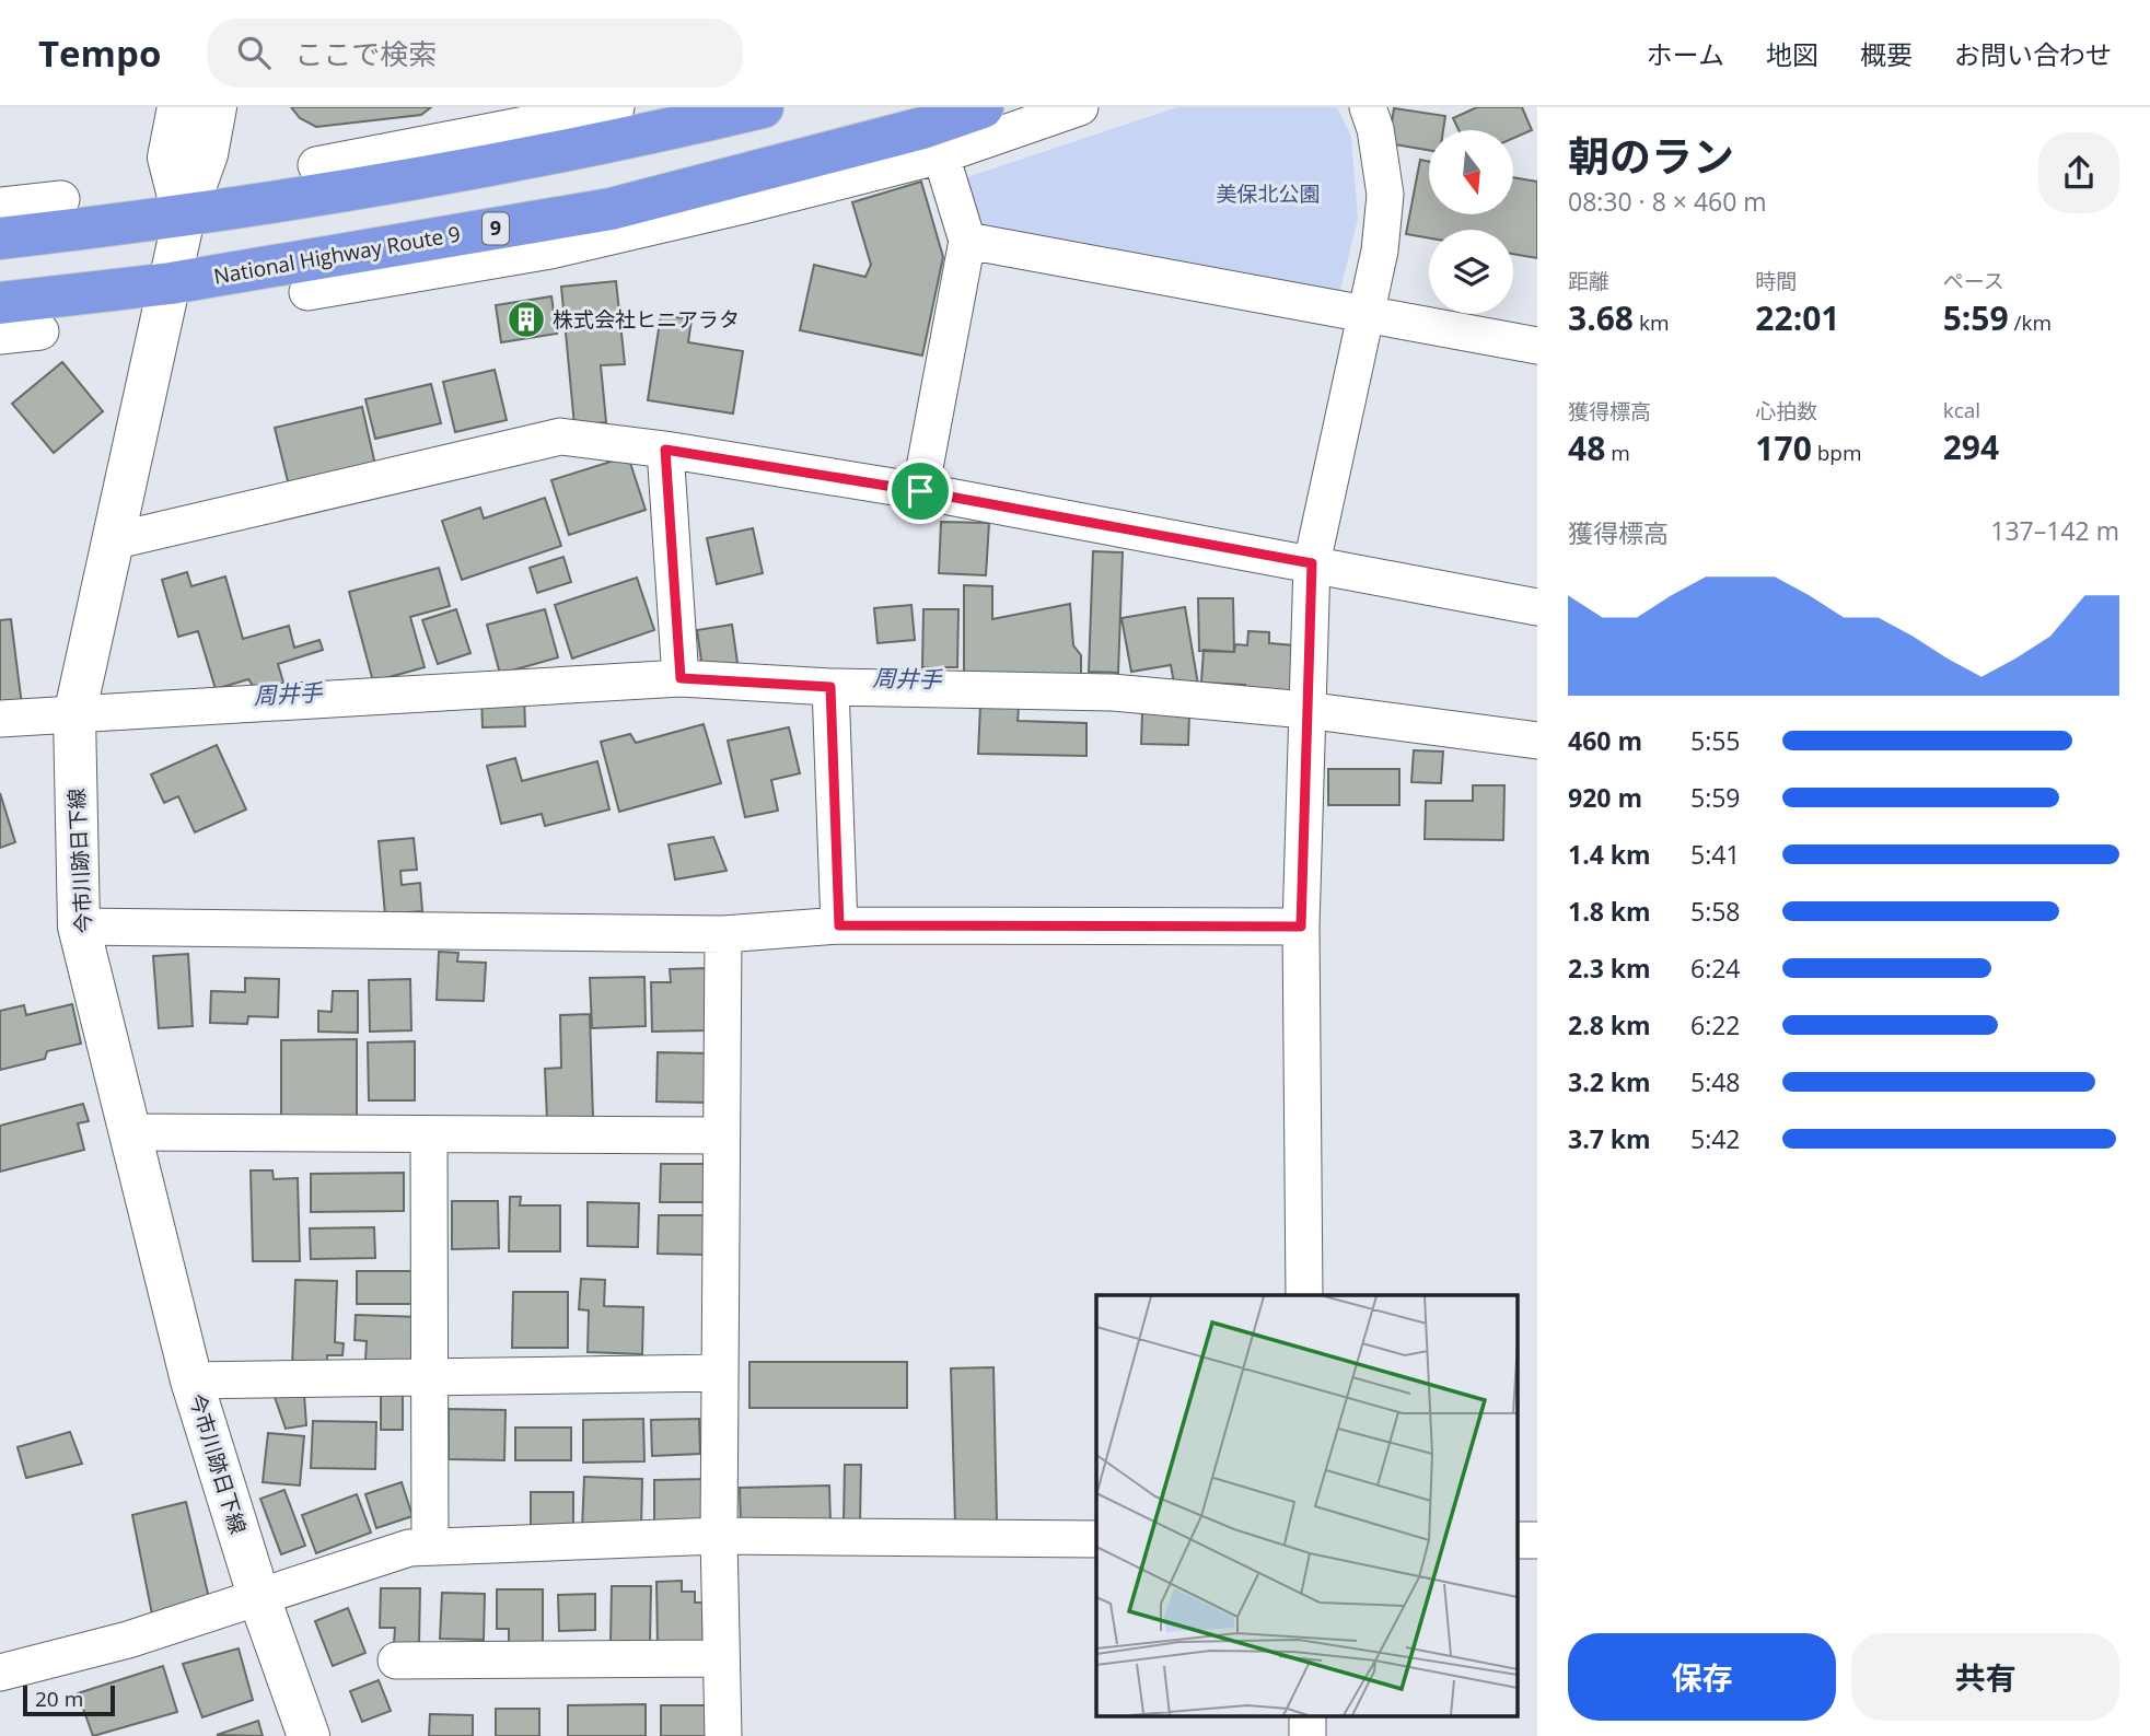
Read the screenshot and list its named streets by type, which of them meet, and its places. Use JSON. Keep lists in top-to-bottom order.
{
  "streets": {
    "highway": ["9", "National Highway Route 9"],
    "street": ["今市川跡日下線"]
  },
  "crossings": [
    ["National Highway Route 9", "今市川跡日下線"]
  ],
  "water": ["周井手"],
  "parks": ["美保北公園"],
  "places": {
    "building": ["株式会社ヒニアラタ"]
  },
  "scale_bar": "20 m",
  "north": "bottom",
  "page": {
    "header": "Tempo",
    "search": "ここで検索",
    "nav": [
      "ホーム",
      "地図",
      "概要",
      "お問い合わせ"
    ],
    "heading": ["朝のラン", "08:30 · 8 × 460 m"],
    "stats": [
      ["距離", "3.68 km"],
      ["時間", "22:01"],
      ["ペース", "5:59 /km"],
      ["獲得標高", "48 m"],
      ["心拍数", "170 bpm"],
      ["kcal", "294"]
    ],
    "chart": ["獲得標高", "137–142 m"],
    "list": [
      {
        "name": "460 m",
        "note": "5:55"
      },
      {
        "name": "920 m",
        "note": "5:59"
      },
      {
        "name": "1.4 km",
        "note": "5:41"
      },
      {
        "name": "1.8 km",
        "note": "5:58"
      },
      {
        "name": "2.3 km",
        "note": "6:24"
      },
      {
        "name": "2.8 km",
        "note": "6:22"
      },
      {
        "name": "3.2 km",
        "note": "5:48"
      },
      {
        "name": "3.7 km",
        "note": "5:42"
      }
    ],
    "buttons": ["保存", "共有"],
    "scale": "20 m"
  }
}
